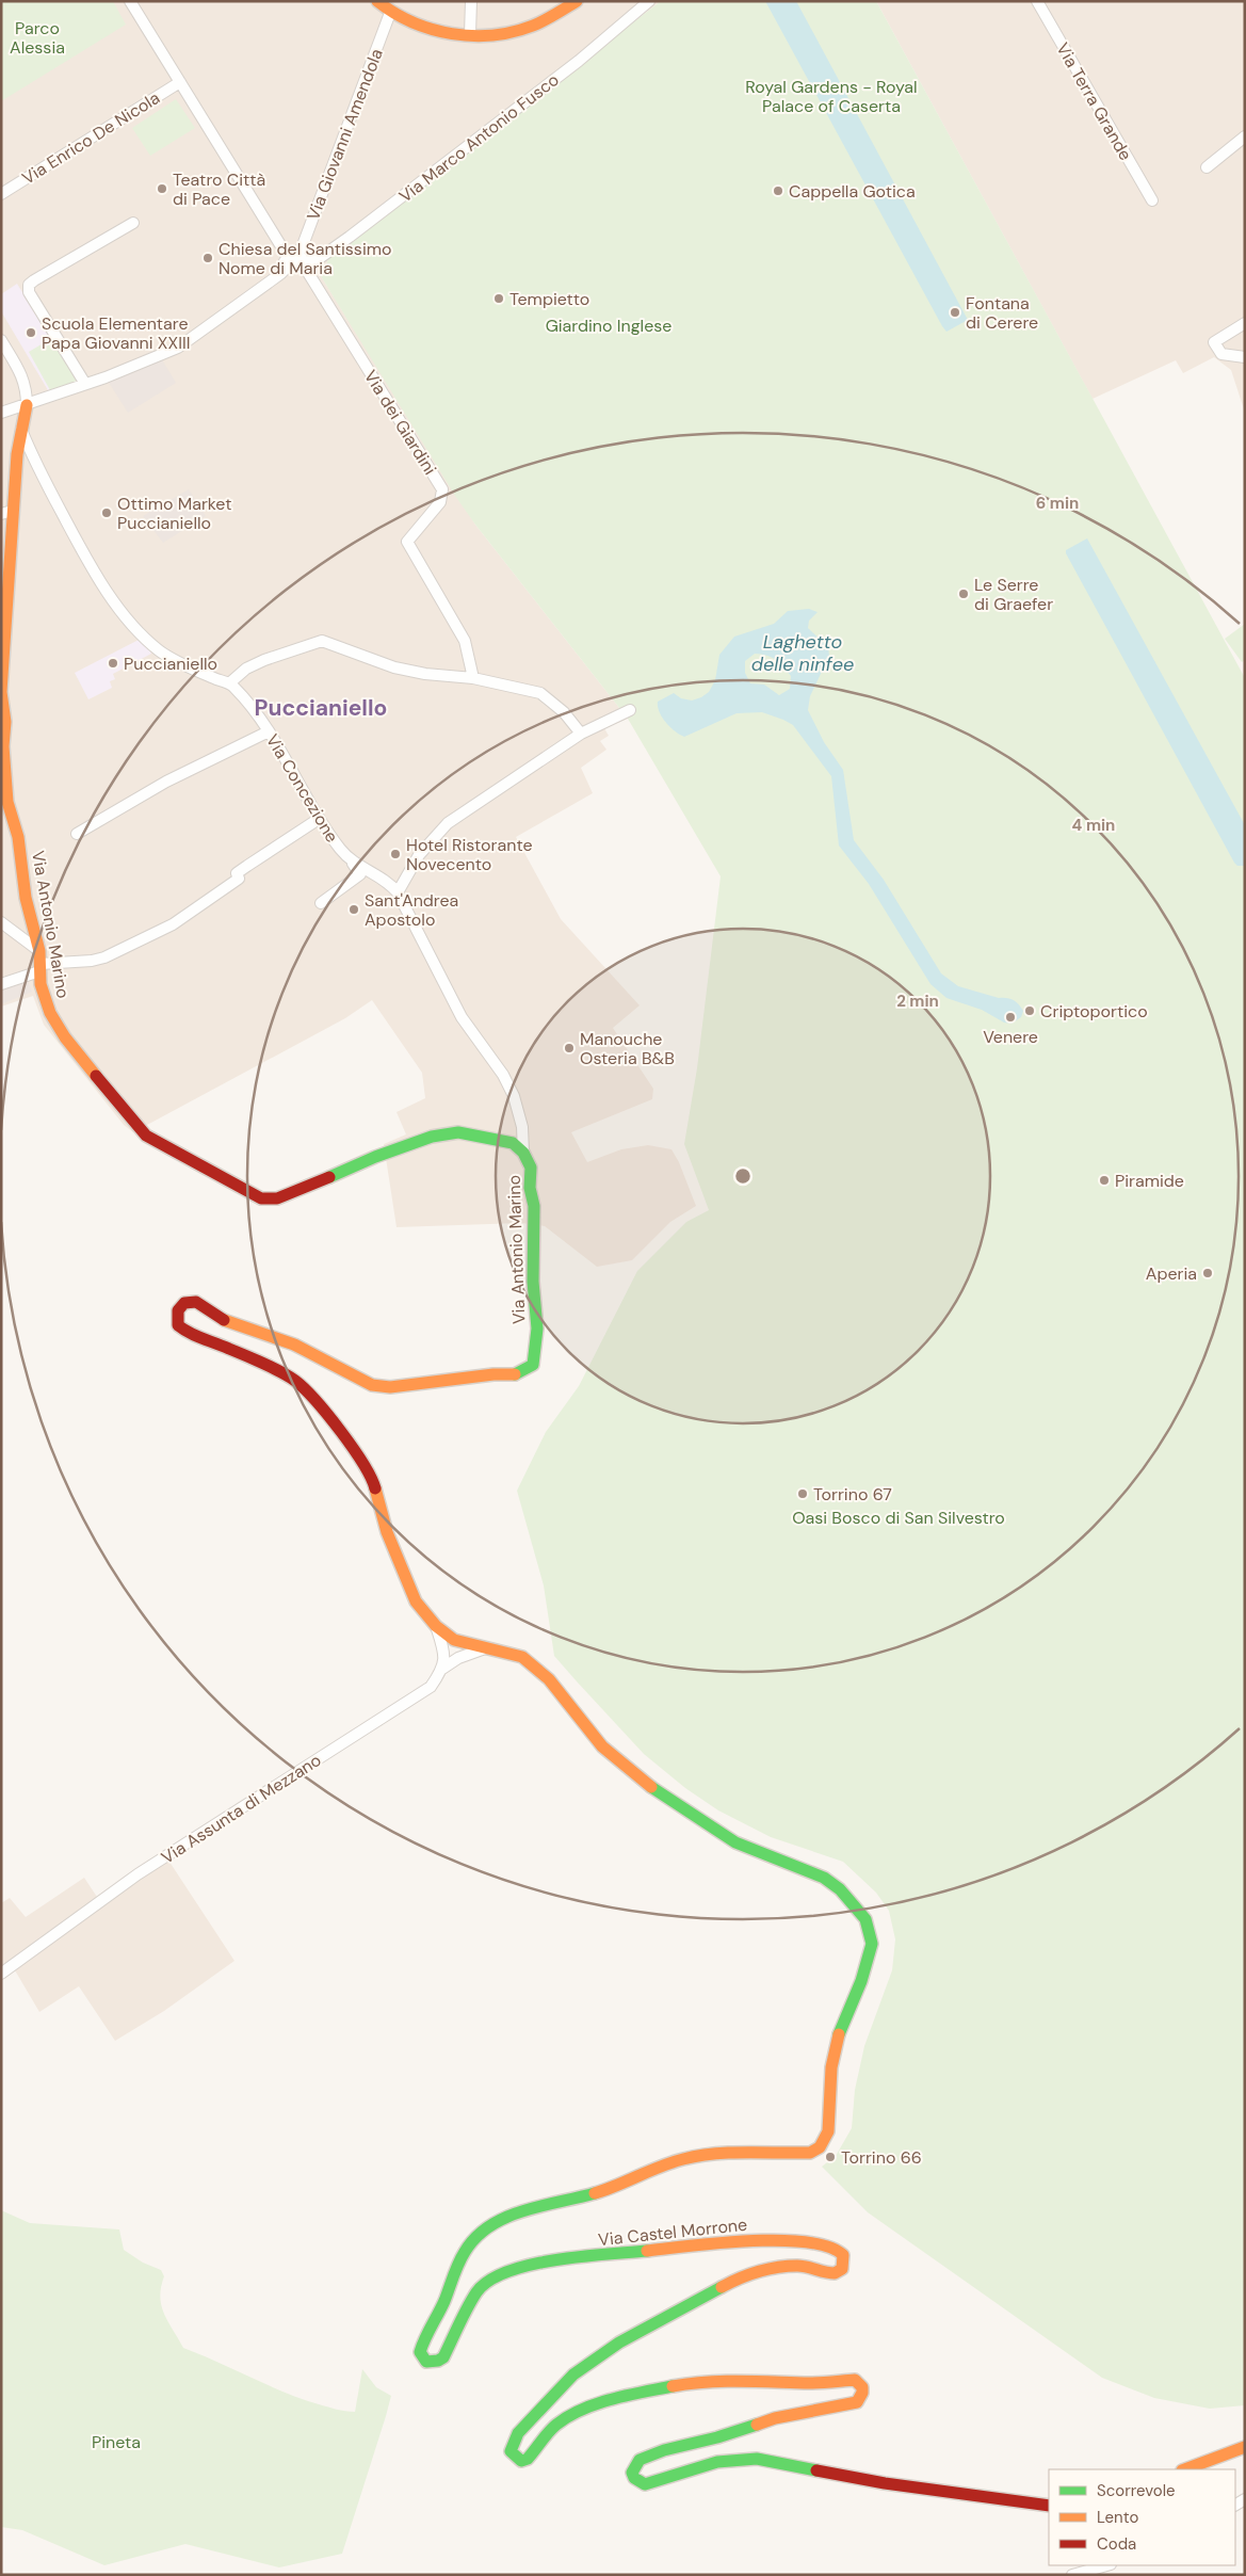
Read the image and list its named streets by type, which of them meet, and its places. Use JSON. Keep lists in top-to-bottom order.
{
  "streets": {
    "street": [
      "Via Terra Grande",
      "Via Giovanni Amendola",
      "Via Enrico De Nicola",
      "Via Marco Antonio Fusco",
      "Via dei Giardini",
      "Via Concezione",
      "Via Antonio Marino",
      "Via Assunta di Mezzano",
      "Via Castel Morrone"
    ]
  },
  "crossings": [
    ["Via Giovanni Amendola", "Via Marco Antonio Fusco"],
    ["Via Giovanni Amendola", "Via dei Giardini"],
    ["Via Giovanni Amendola", "Via Antonio Marino"],
    ["Via Marco Antonio Fusco", "Via dei Giardini"],
    ["Via Concezione", "Via Antonio Marino"],
    ["Via Antonio Marino", "Via Castel Morrone"]
  ],
  "districts": ["Puccianiello"],
  "water": ["Laghetto delle ninfee"],
  "parks": [
    "Parco Alessia",
    "Royal Gardens - Royal Palace of Caserta",
    "Giardino Inglese",
    "Oasi Bosco di San Silvestro",
    "Pineta"
  ],
  "places": [
    "Teatro Città di Pace",
    "Cappella Gotica",
    "Chiesa del Santissimo Nome di Maria",
    "Tempietto",
    "Fontana di Cerere",
    "Scuola Elementare Papa Giovanni XXIII",
    "Ottimo Market Puccianiello",
    "Le Serre di Graefer",
    "Puccianiello",
    "Hotel Ristorante Novecento",
    "Sant'Andrea Apostolo",
    "Criptoportico",
    "Venere",
    "Manouche Osteria B&B",
    "Piramide",
    "Aperia",
    "Torrino 67",
    "Torrino 66"
  ],
  "legend": ["Scorrevole", "Lento", "Coda"],
  "rings": ["6 min", "4 min", "2 min"]
}
